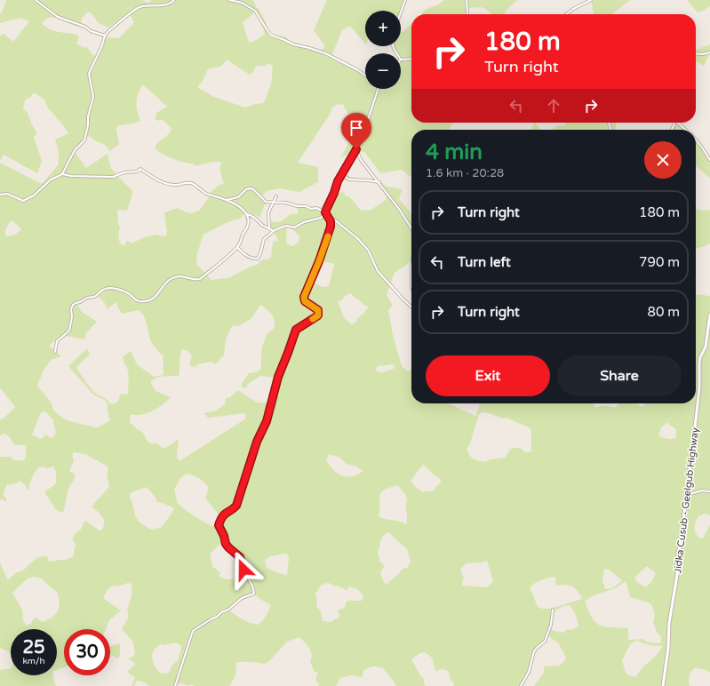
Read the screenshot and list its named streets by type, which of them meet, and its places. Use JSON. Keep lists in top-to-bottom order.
{
  "streets": {
    "street": ["Jidka Cusub - Geelgub Highway"]
  },
  "page": {
    "map_buttons": ["+", "−"],
    "turn": ["180 m", "Turn right"],
    "heading": ["4 min", "1.6 km · 20:28"],
    "list": [
      {
        "name": "Turn right",
        "value": "180 m"
      },
      {
        "name": "Turn left",
        "value": "790 m"
      },
      {
        "name": "Turn right",
        "value": "80 m"
      }
    ],
    "buttons": ["Exit", "Share"],
    "speed": "25 km/h",
    "limit": "30"
  }
}
